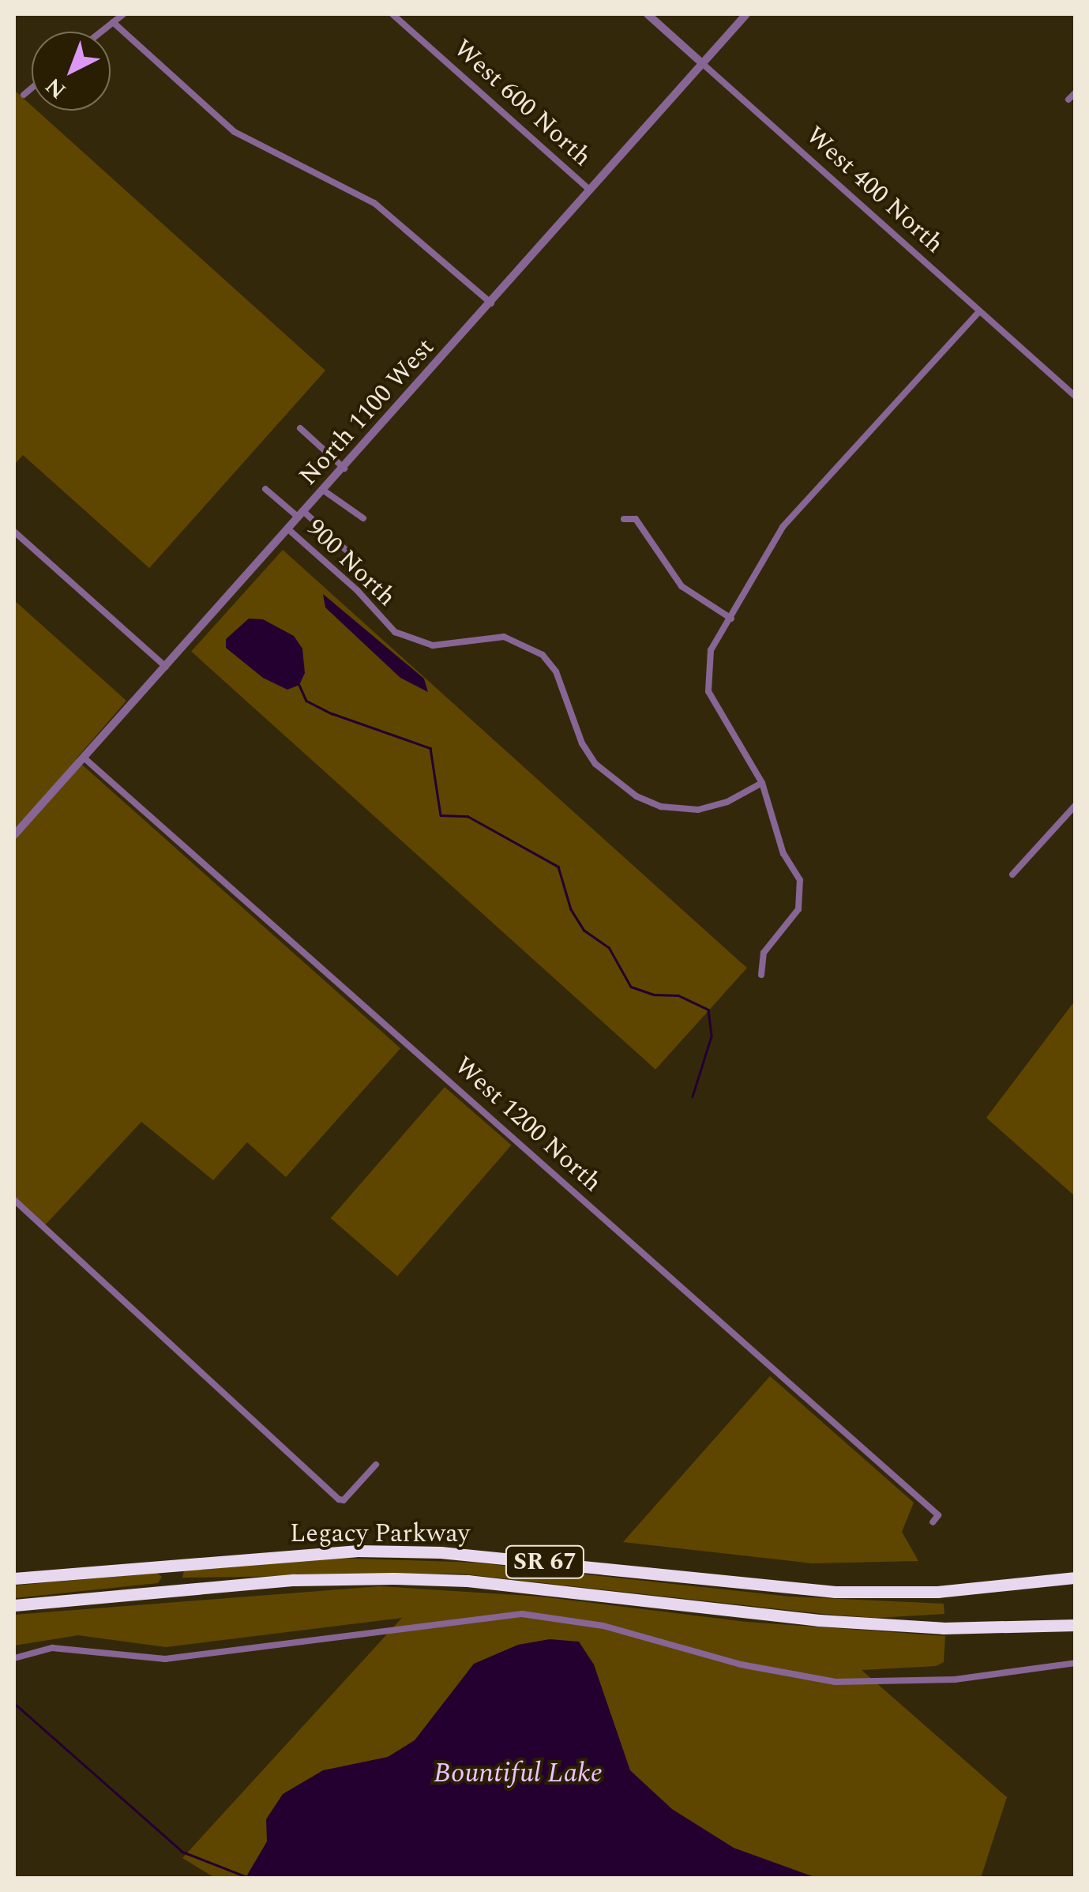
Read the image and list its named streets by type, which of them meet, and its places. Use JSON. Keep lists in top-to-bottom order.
{
  "streets": {
    "highway": ["Legacy Parkway", "SR 67"],
    "street": [
      "West 600 North",
      "West 400 North",
      "North 1100 West",
      "900 North",
      "West 1200 North"
    ]
  },
  "crossings": [
    ["West 600 North", "North 1100 West"],
    ["West 400 North", "North 1100 West"],
    ["North 1100 West", "900 North"],
    ["North 1100 West", "West 1200 North"]
  ],
  "water": ["Bountiful Lake"],
  "north": "bottom left"
}
